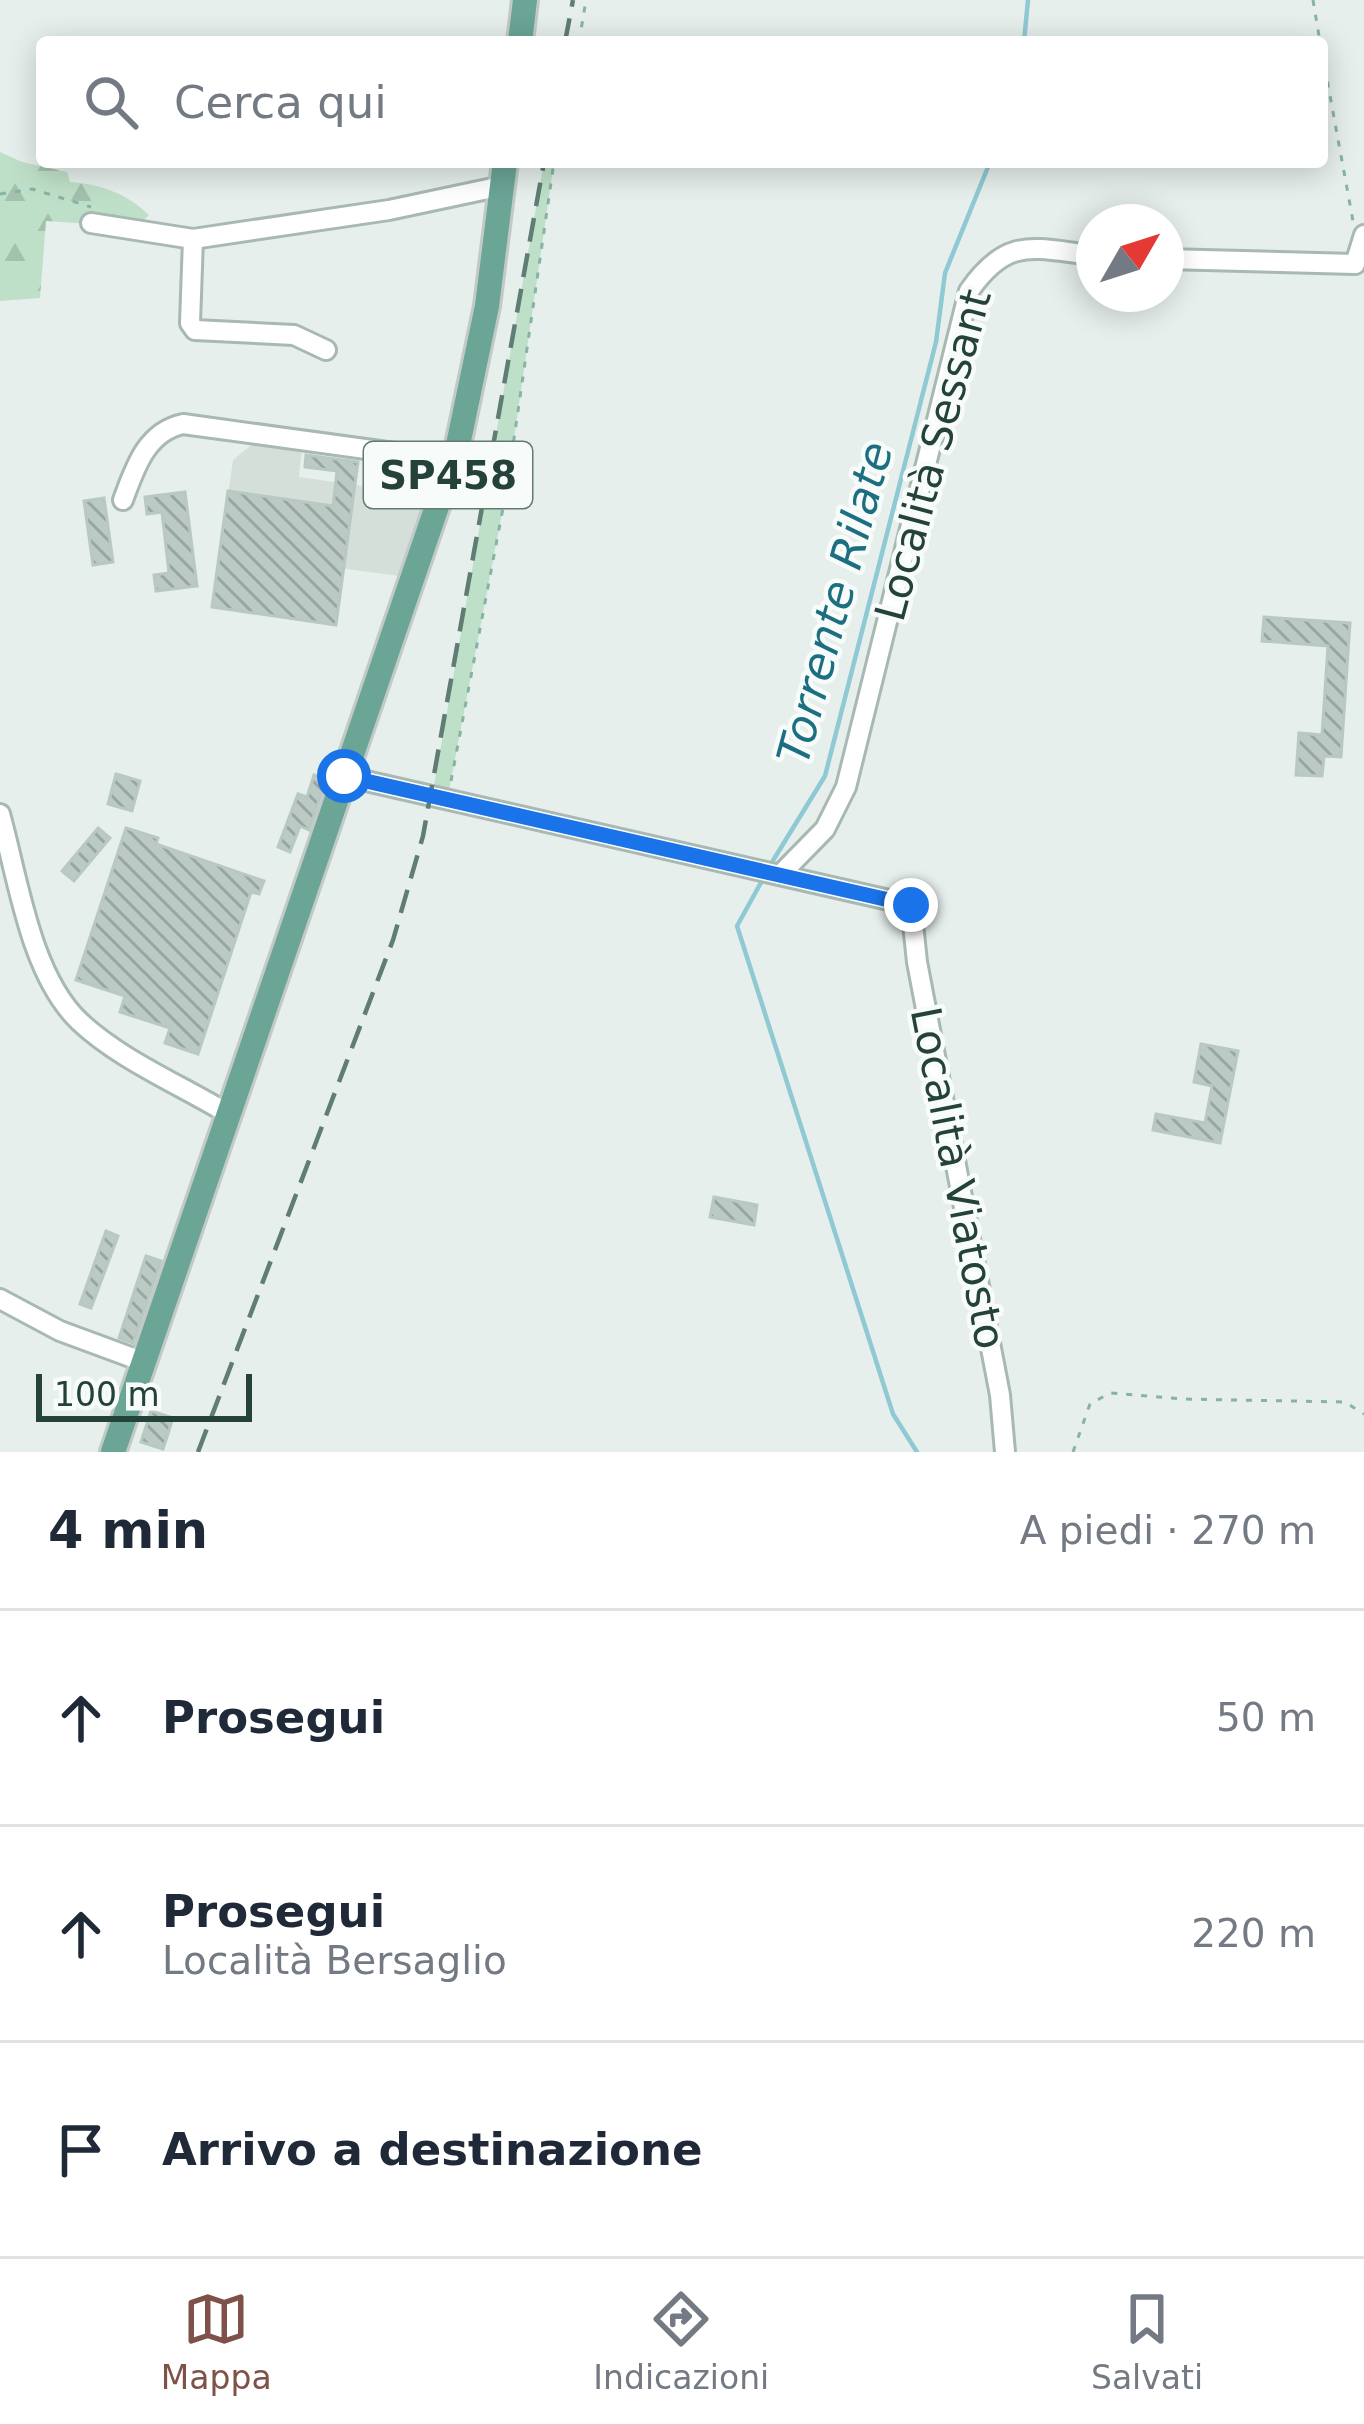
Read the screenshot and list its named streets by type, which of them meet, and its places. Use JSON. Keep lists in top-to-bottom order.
{
  "streets": {
    "main road": ["SP458"],
    "street": ["Località Sessant", "Località Viatosto"]
  },
  "crossings": [
    ["Località Sessant", "Località Viatosto"]
  ],
  "water": ["Torrente Rilate"],
  "scale_bar": "100 m",
  "north": "top right",
  "page": {
    "search": "Cerca qui",
    "scale": "100 m",
    "heading": ["4 min", "A piedi · 270 m"],
    "list": [
      ["Prosegui", "50 m"],
      ["Prosegui", "Località Bersaglio", "220 m"],
      "Arrivo a destinazione"
    ],
    "nav": ["Mappa", "Indicazioni", "Salvati"]
  }
}
